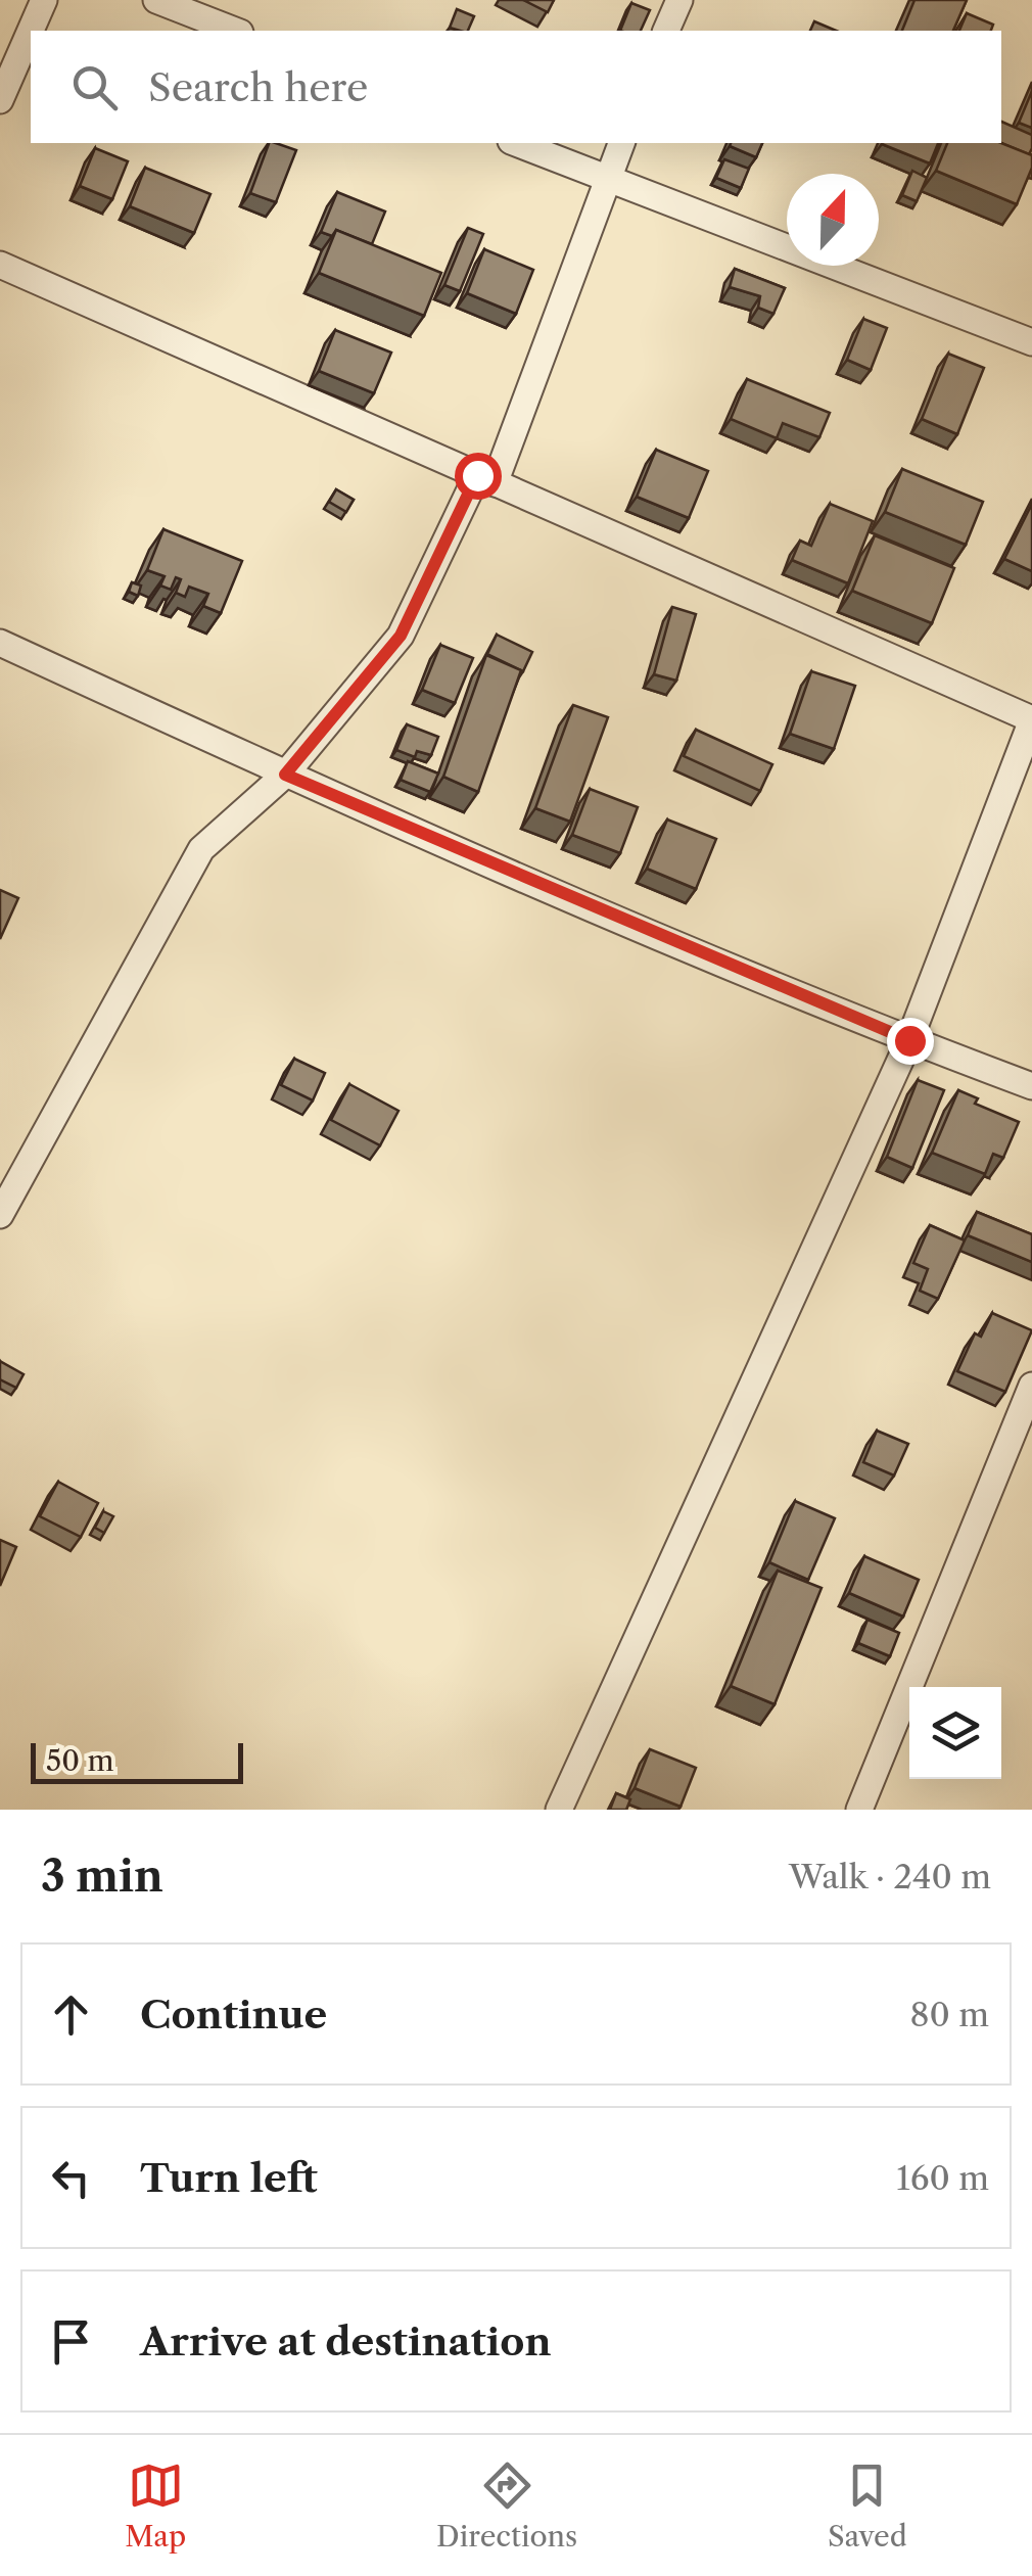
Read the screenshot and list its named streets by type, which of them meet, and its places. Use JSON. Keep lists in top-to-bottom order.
{
  "scale_bar": "50 m",
  "north": "top",
  "page": {
    "search": "Search here",
    "scale": "50 m",
    "heading": ["3 min", "Walk · 240 m"],
    "list": [
      ["Continue", "80 m"],
      ["Turn left", "160 m"],
      "Arrive at destination"
    ],
    "nav": ["Map", "Directions", "Saved"]
  }
}
